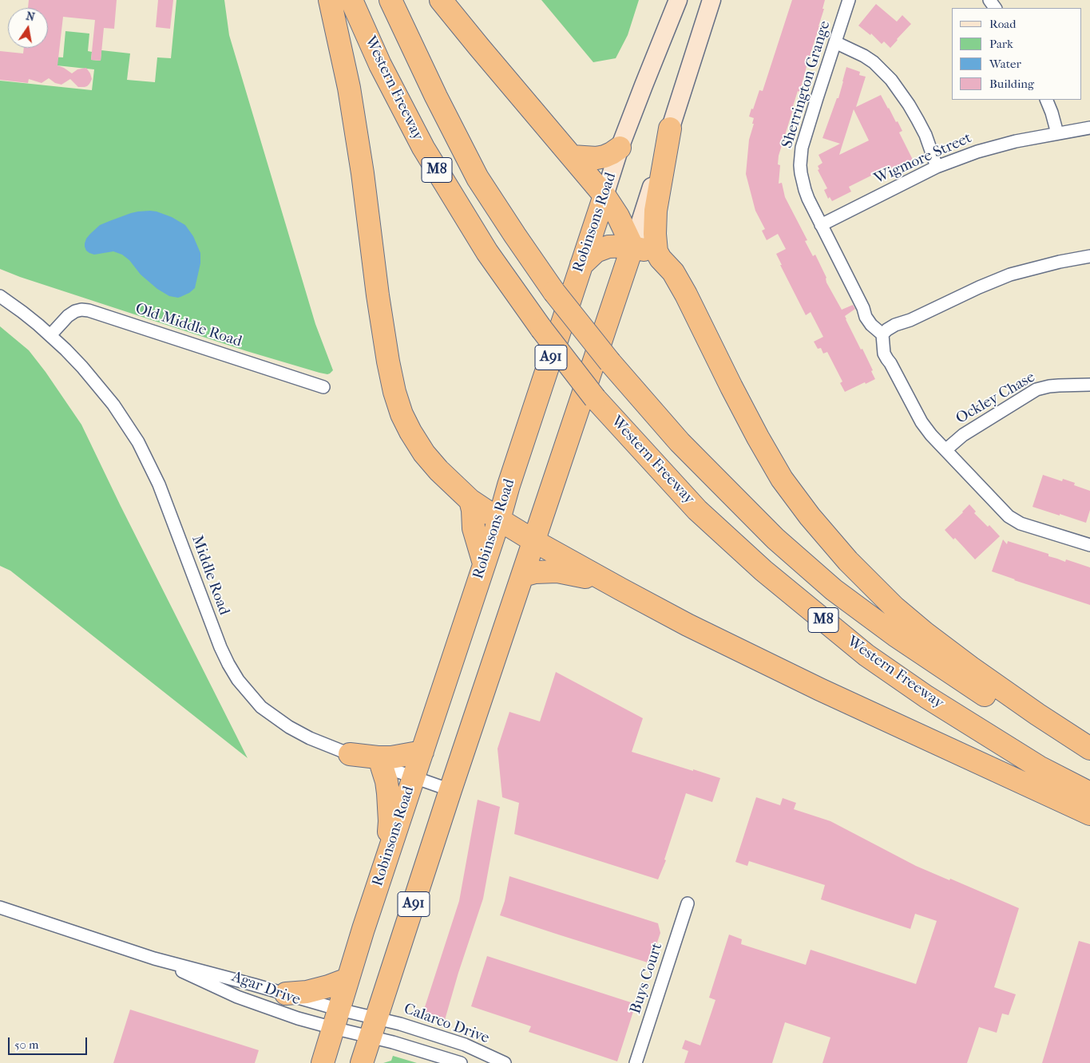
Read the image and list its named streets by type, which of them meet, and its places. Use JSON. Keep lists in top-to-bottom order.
{
  "streets": {
    "highway": [
      "Western Freeway",
      "M8",
      "Robinsons Road",
      "A91"
    ],
    "street": [
      "Sherrington Grange",
      "Wigmore Street",
      "Old Middle Road",
      "Ockley Chase",
      "Middle Road",
      "Buys Court",
      "Agar Drive",
      "Calarco Drive"
    ]
  },
  "crossings": [
    ["Sherrington Grange", "Wigmore Street"],
    ["Robinsons Road", "Middle Road"],
    ["Robinsons Road", "Agar Drive"],
    ["Old Middle Road", "Middle Road"],
    ["A91", "Middle Road"],
    ["A91", "Agar Drive"],
    ["A91", "Calarco Drive"],
    ["Agar Drive", "Calarco Drive"]
  ],
  "legend": [
    "Road",
    "Park",
    "Water",
    "Building"
  ],
  "scale_bar": "50 m",
  "north": "top"
}
